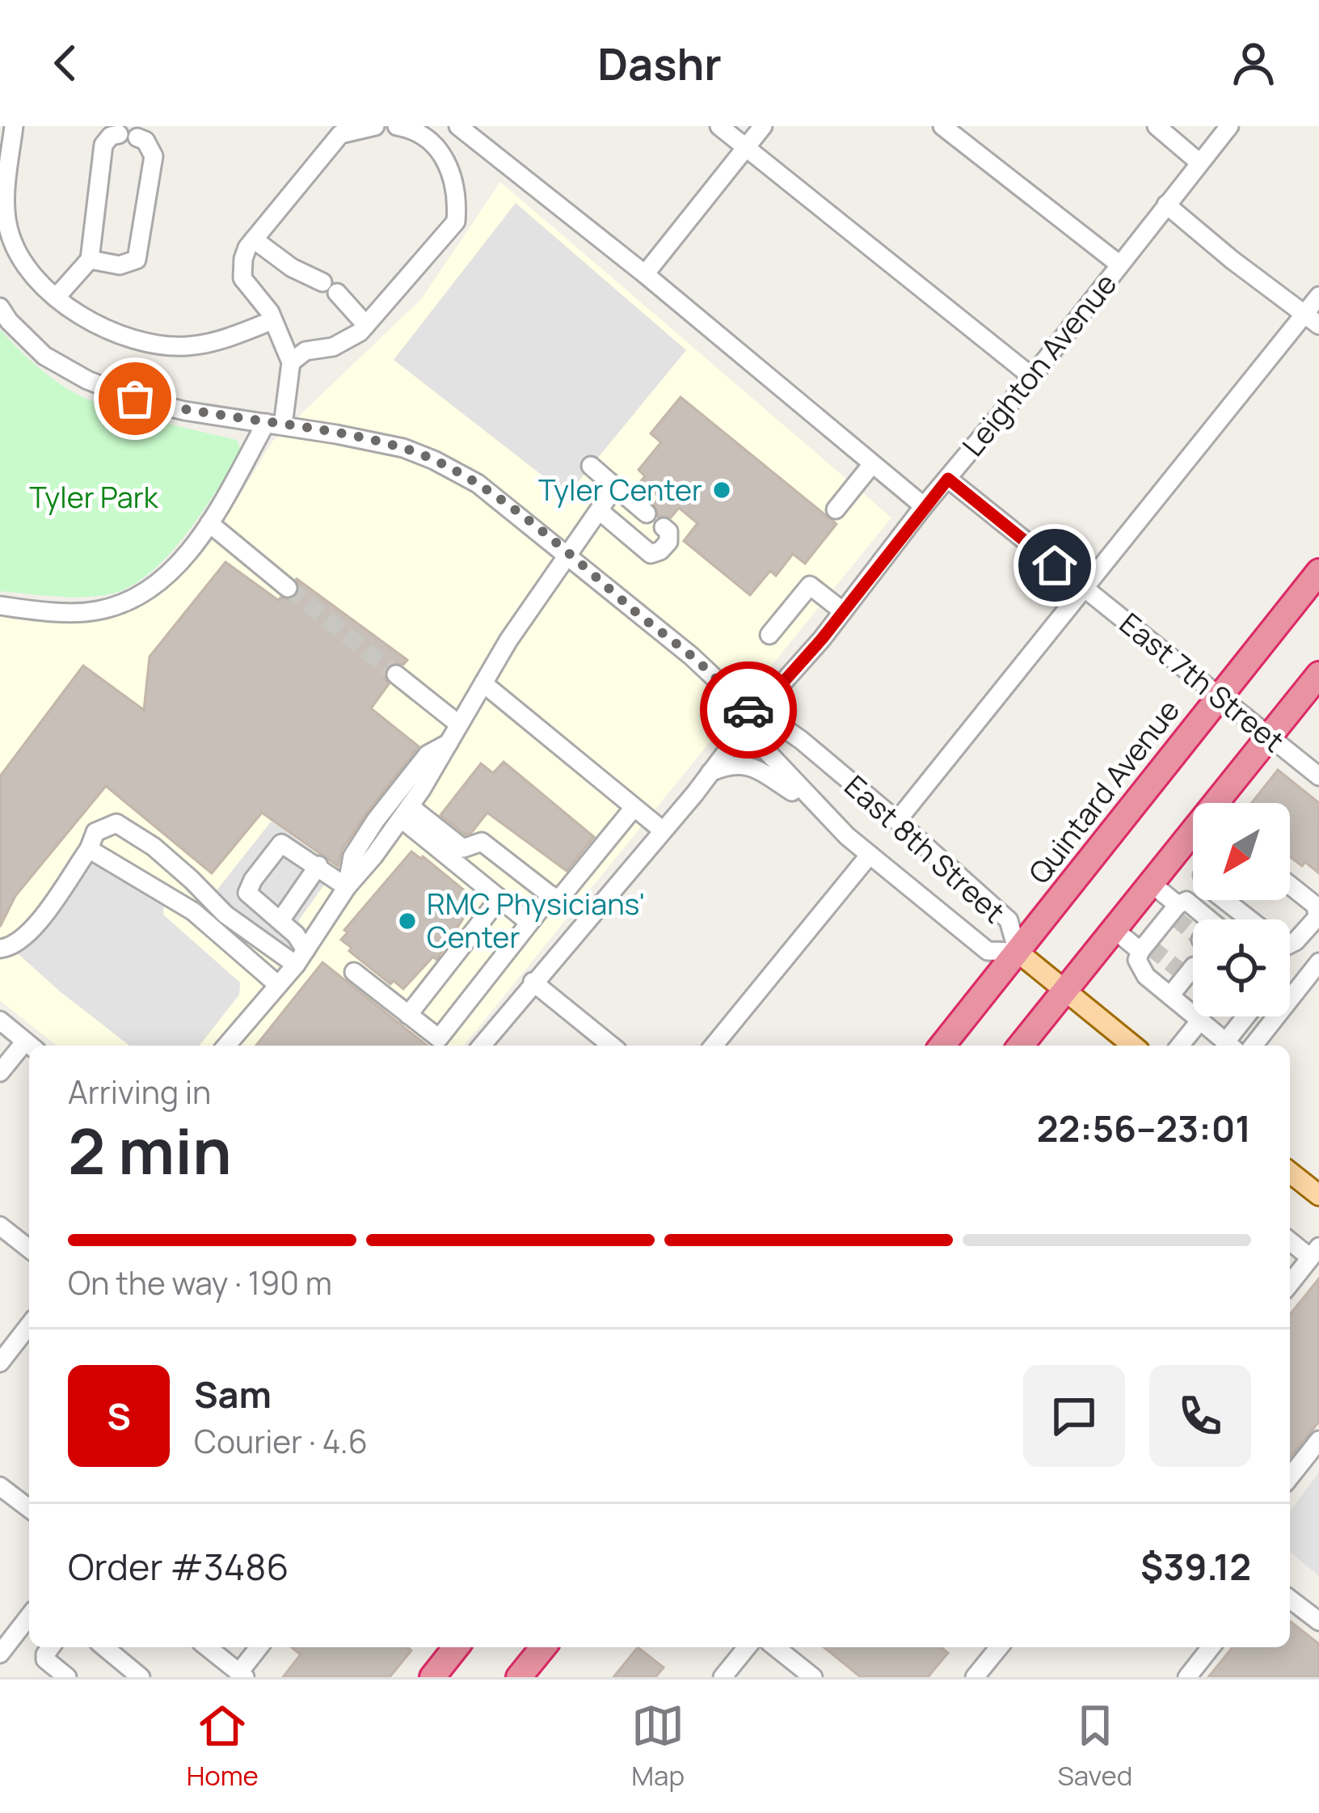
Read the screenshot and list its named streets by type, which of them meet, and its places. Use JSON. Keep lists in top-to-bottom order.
{
  "streets": {
    "highway": ["Quintard Avenue"],
    "street": ["Leighton Avenue", "East 7th Street", "East 8th Street"]
  },
  "crossings": [
    ["Leighton Avenue", "East 7th Street"],
    ["Leighton Avenue", "East 8th Street"],
    ["East 7th Street", "Quintard Avenue"],
    ["Quintard Avenue", "East 8th Street"]
  ],
  "parks": ["Tyler Park"],
  "places": ["Tyler Center", "RMC Physicians' Center"],
  "north": "bottom left",
  "page": {
    "header": "Dashr",
    "heading": ["2 min", "Arriving in", "22:56–23:01"],
    "panel": [
      "Sam",
      "Courier · 4.6",
      "Order #3486",
      "$39.12"
    ],
    "bar": "On the way · 190 m",
    "round": "S",
    "tabs": ["Home", "Map", "Saved"]
  }
}
